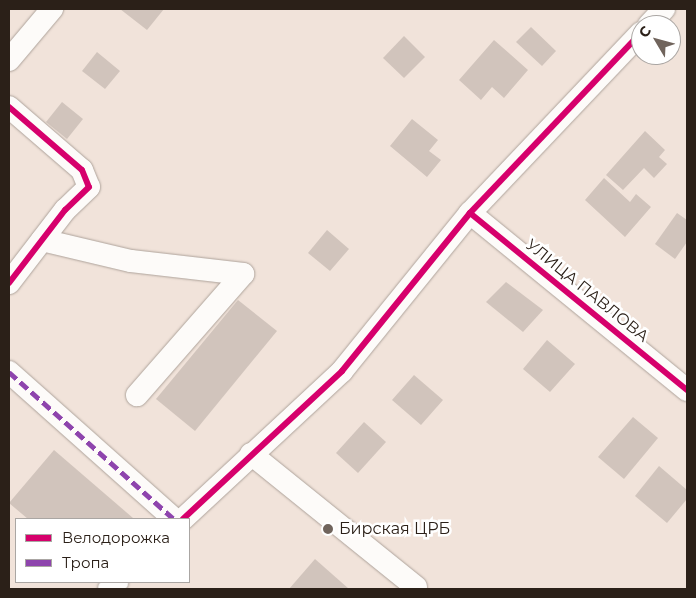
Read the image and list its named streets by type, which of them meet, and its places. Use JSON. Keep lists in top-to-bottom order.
{
  "streets": {
    "street": ["УЛИЦА ПАВЛОВА"]
  },
  "places": ["Бирская ЦРБ"],
  "legend": ["Велодорожка", "Тропа"],
  "north": "top left"
}
